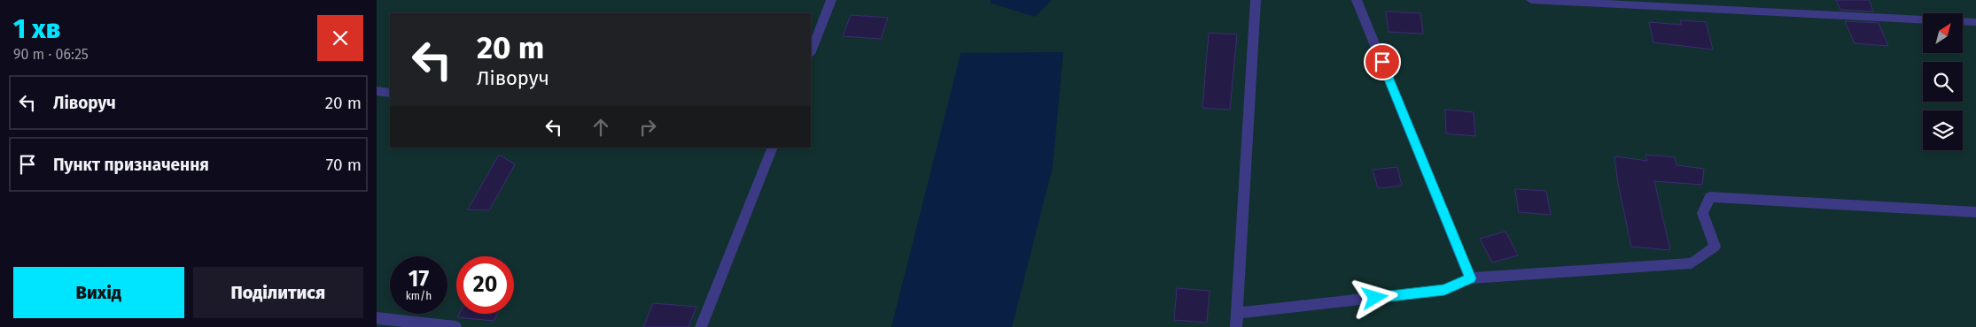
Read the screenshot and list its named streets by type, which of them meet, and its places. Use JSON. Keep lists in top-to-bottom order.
{
  "north": "top right",
  "page": {
    "heading": ["1 хв", "90 m · 06:25"],
    "turn": ["20 m", "Ліворуч"],
    "list": [
      {
        "name": "Ліворуч",
        "value": "20 m"
      },
      {
        "name": "Пункт призначення",
        "value": "70 m"
      }
    ],
    "speed": "17 km/h",
    "limit": "20",
    "buttons": ["Вихід", "Поділитися"]
  }
}
